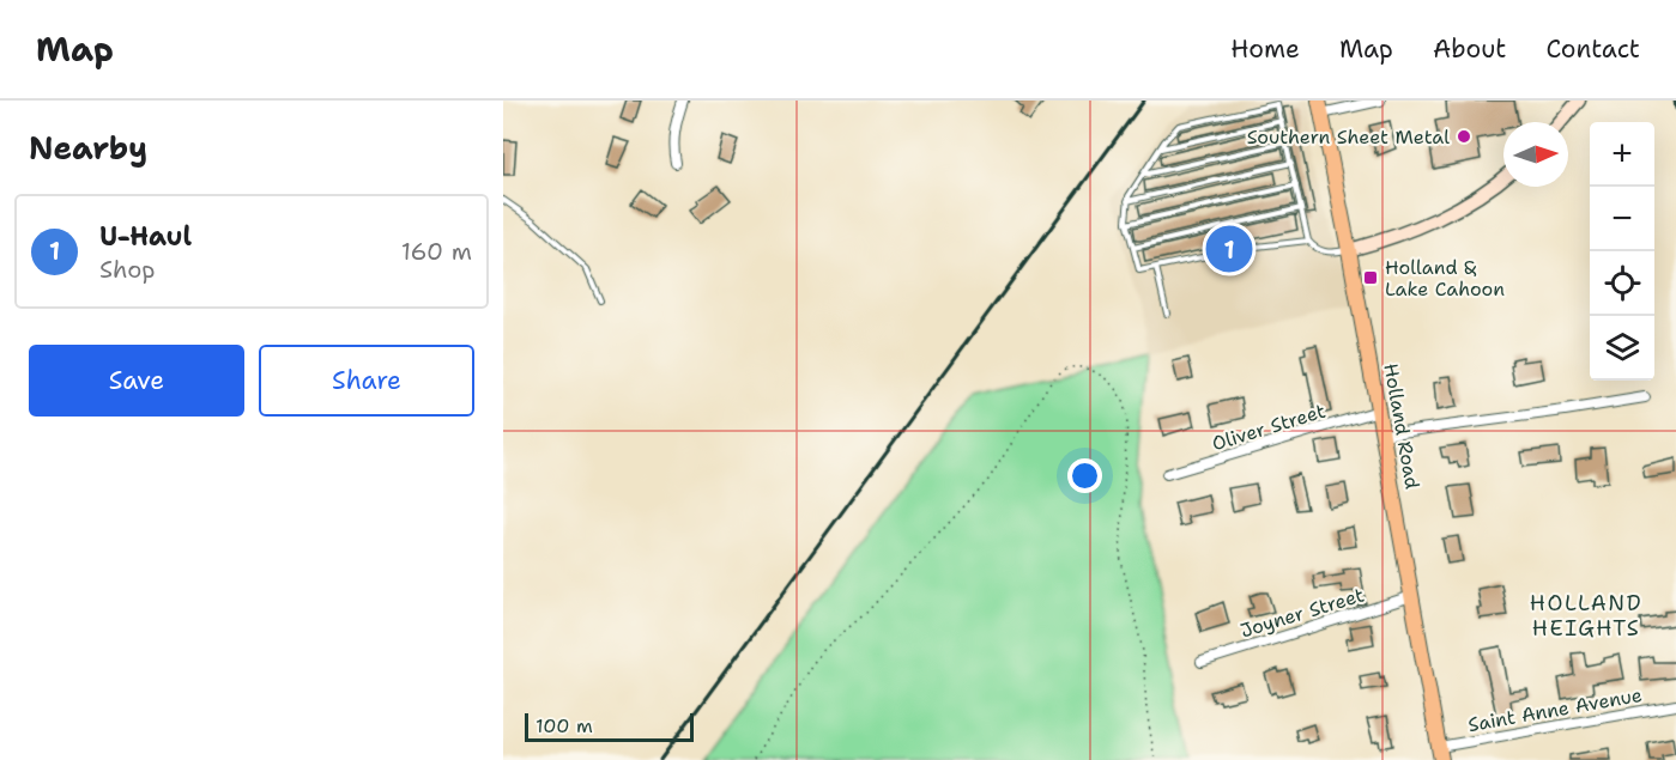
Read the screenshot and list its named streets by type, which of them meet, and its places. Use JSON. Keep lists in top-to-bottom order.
{
  "streets": {
    "main road": ["Holland Road"],
    "street": ["Oliver Street", "Joyner Street", "Saint Anne Avenue"]
  },
  "crossings": [
    ["Holland Road", "Oliver Street"],
    ["Holland Road", "Joyner Street"],
    ["Holland Road", "Saint Anne Avenue"]
  ],
  "districts": ["HOLLAND HEIGHTS"],
  "places": {
    "other": ["Southern Sheet Metal"],
    "transit": ["Holland & Lake Cahoon"]
  },
  "scale_bar": "100 m",
  "north": "right",
  "page": {
    "header": "Map",
    "nav": [
      "Home",
      "Map",
      "About",
      "Contact"
    ],
    "heading": "Nearby",
    "map_buttons": ["+", "−"],
    "list": [
      {
        "mark": "1",
        "name": "U-Haul",
        "note": "Shop",
        "value": "160 m"
      }
    ],
    "pins": "1",
    "buttons": ["Save", "Share"],
    "scale": "100 m"
  }
}
